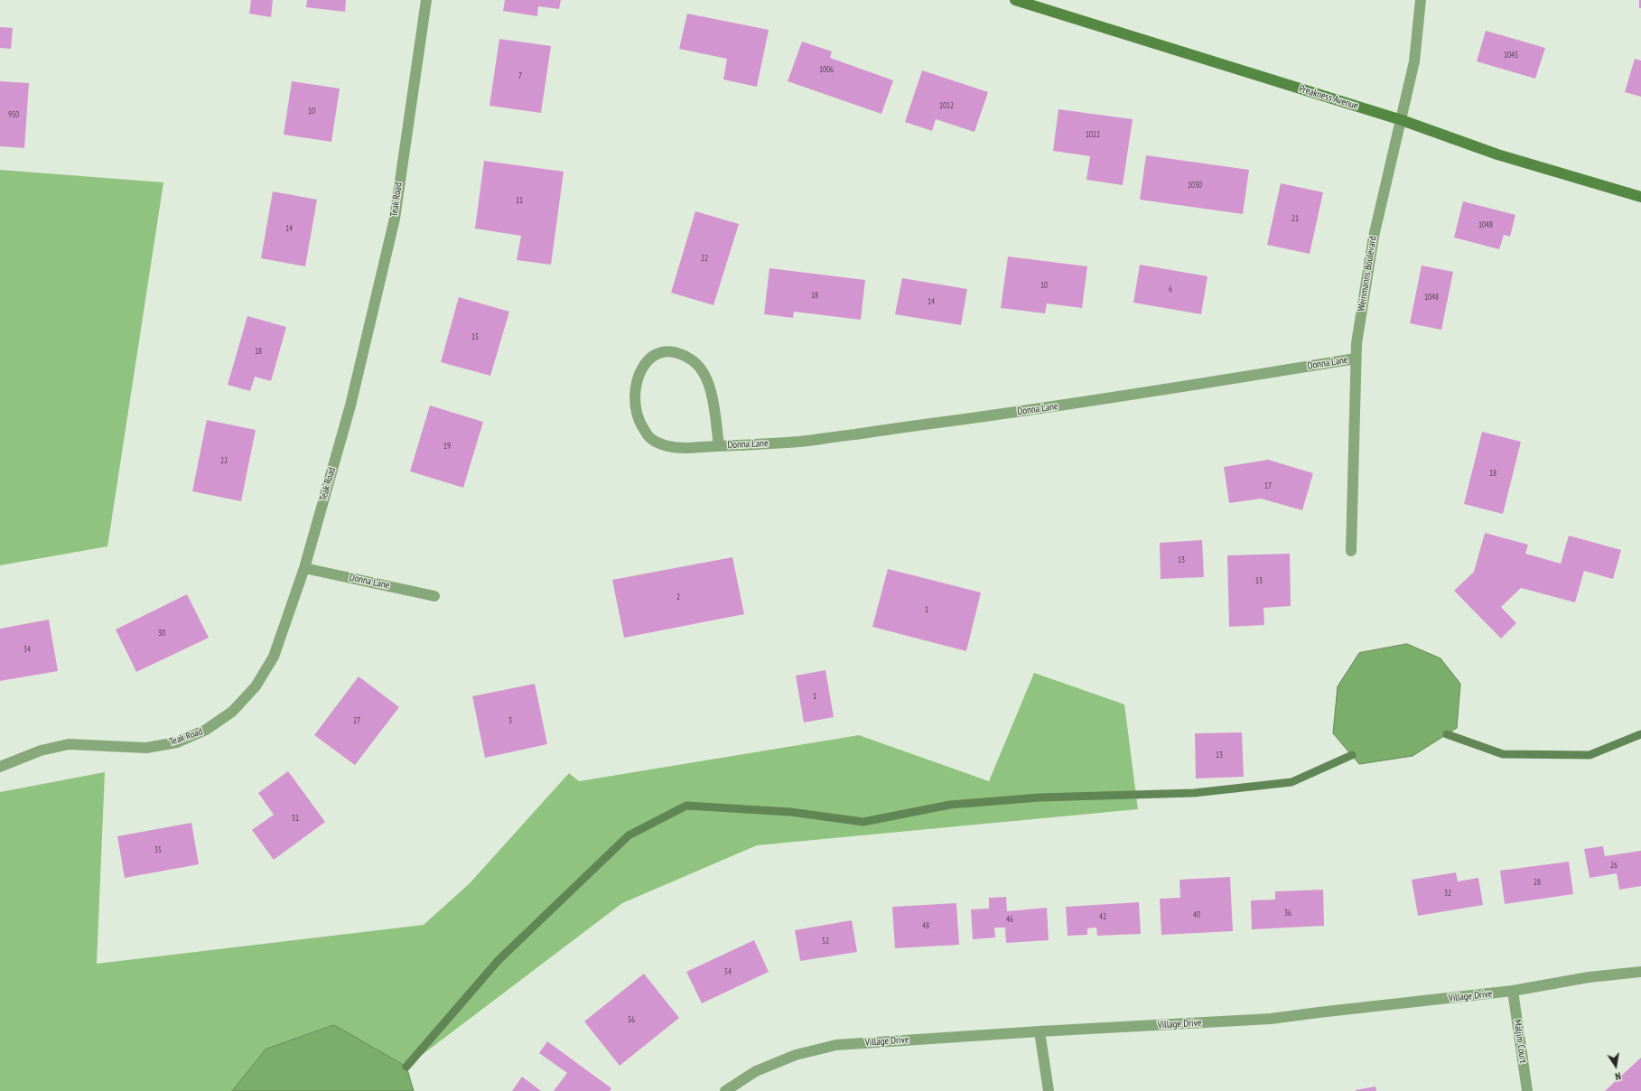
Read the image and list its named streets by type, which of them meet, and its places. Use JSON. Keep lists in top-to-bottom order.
{
  "streets": {
    "main road": ["Preakness Avenue"],
    "street": [
      "Teak Road",
      "Weinmanns Boulevard",
      "Donna Lane",
      "Village Drive",
      "Maljim Court"
    ]
  },
  "crossings": [
    ["Preakness Avenue", "Weinmanns Boulevard"],
    ["Teak Road", "Donna Lane"],
    ["Weinmanns Boulevard", "Donna Lane"],
    ["Village Drive", "Maljim Court"]
  ],
  "house_numbers": [
    "1045",
    "1006",
    "7",
    "1012",
    "10",
    "950",
    "1022",
    "1030",
    "11",
    "21",
    "1048",
    "14",
    "22",
    "10",
    "6",
    "18",
    "1048",
    "14",
    "15",
    "18",
    "19",
    "22",
    "18",
    "17",
    "13",
    "13",
    "2",
    "1",
    "30",
    "34",
    "1",
    "27",
    "3",
    "13",
    "31",
    "35",
    "26",
    "28",
    "32",
    "36",
    "40",
    "42",
    "46",
    "48",
    "52",
    "54",
    "56"
  ],
  "north": "bottom"
}
